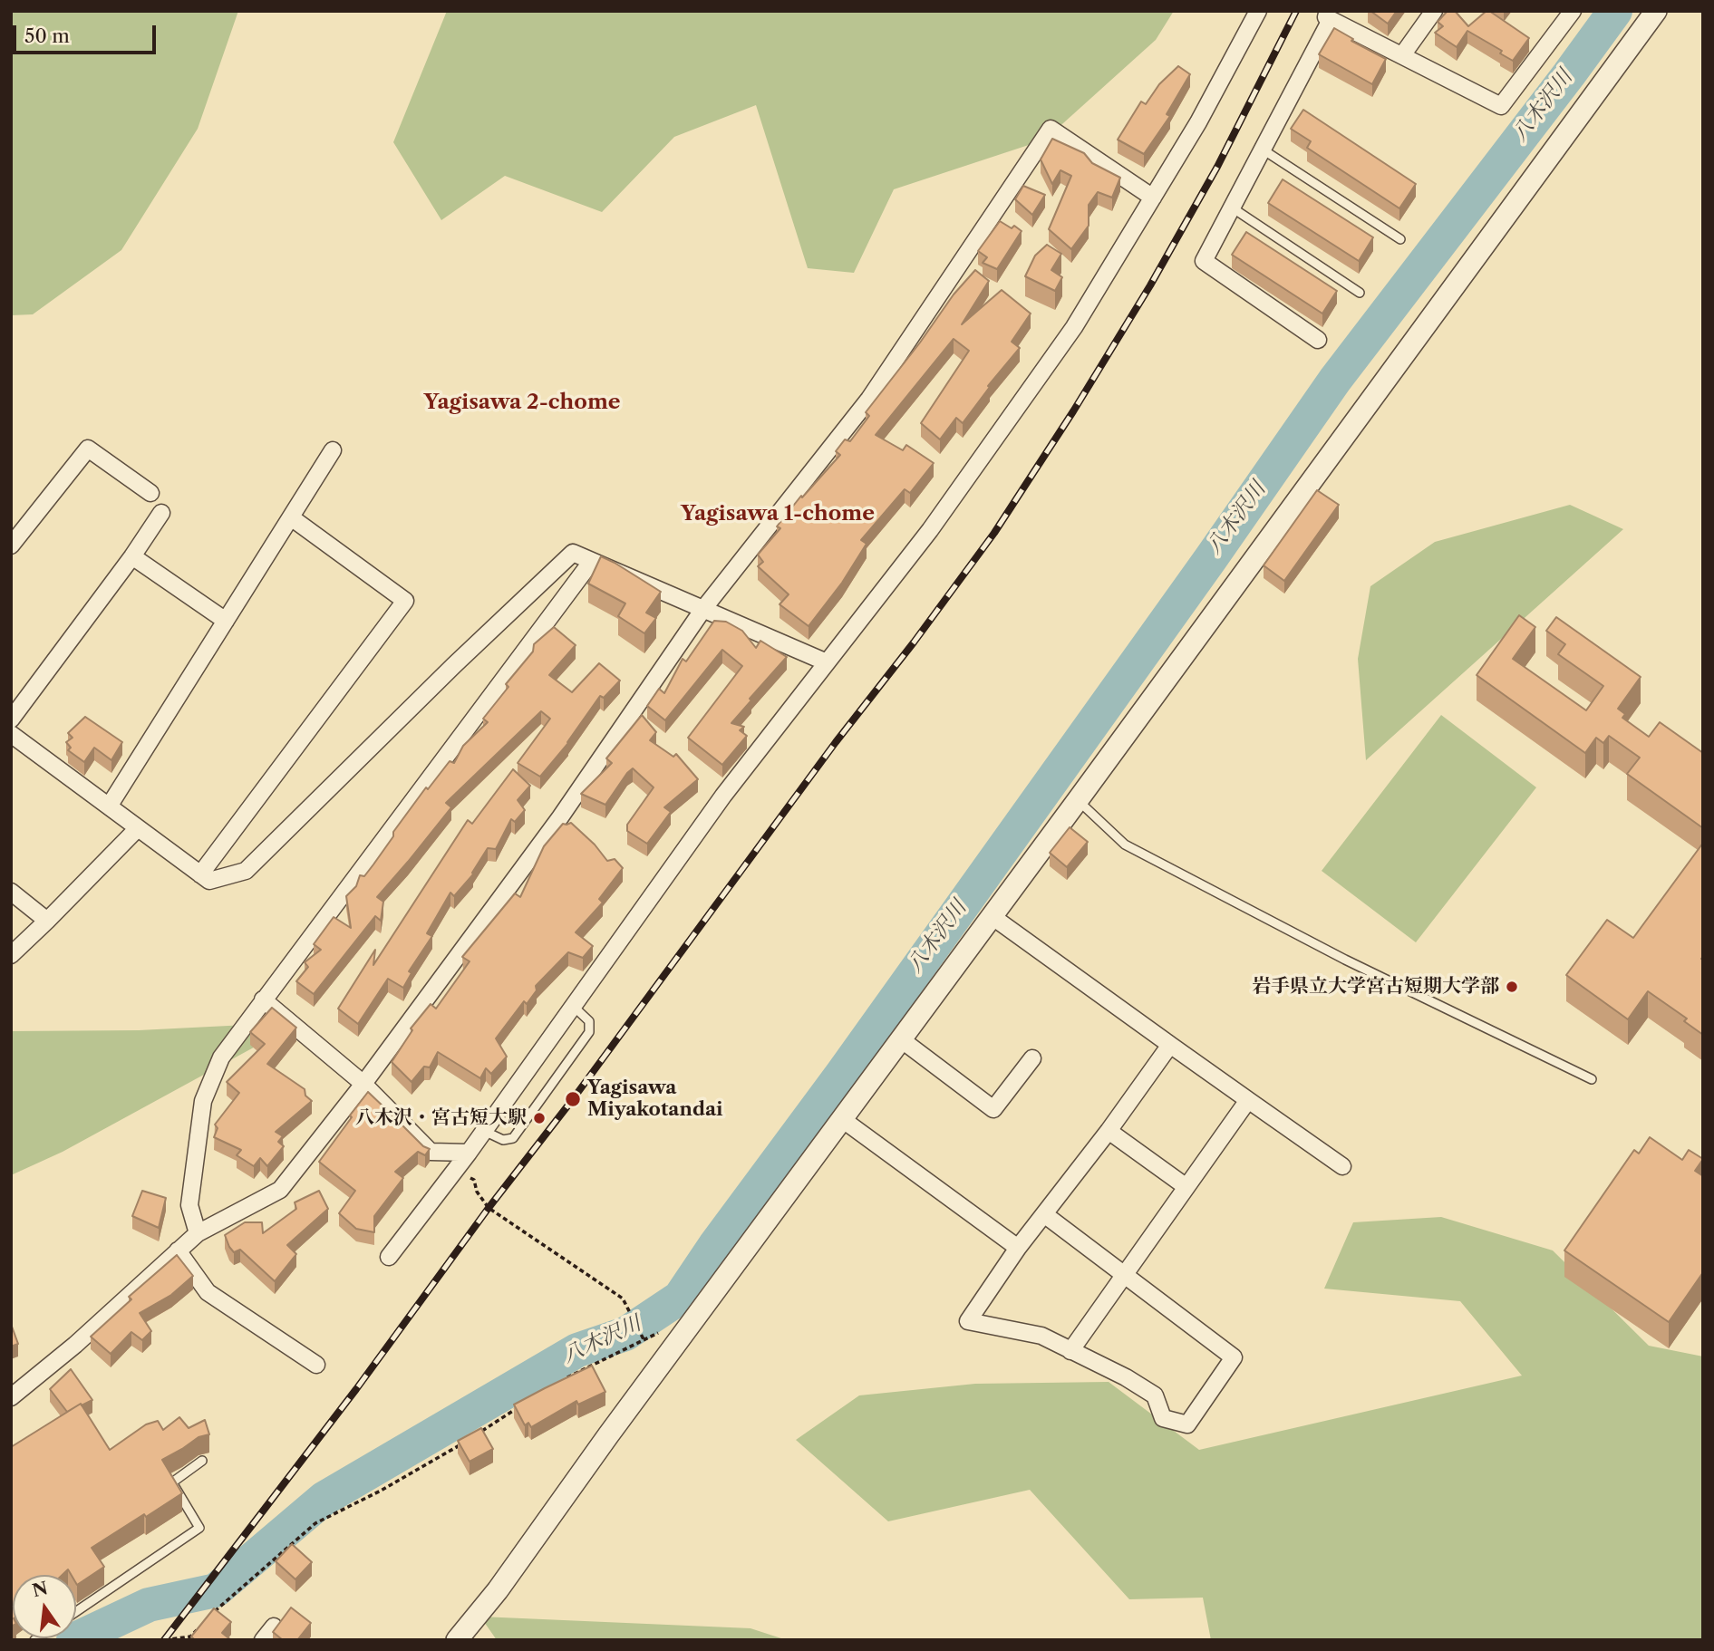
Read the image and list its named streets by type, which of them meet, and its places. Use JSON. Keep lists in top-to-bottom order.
{
  "districts": ["Yagisawa 2-chome", "Yagisawa 1-chome"],
  "water": ["八木沢川"],
  "places": ["岩手県立大学宮古短期大学部", "Yagisawa Miyakotandai", "八木沢・宮古短大駅"],
  "scale_bar": "50 m",
  "north": "top"
}
